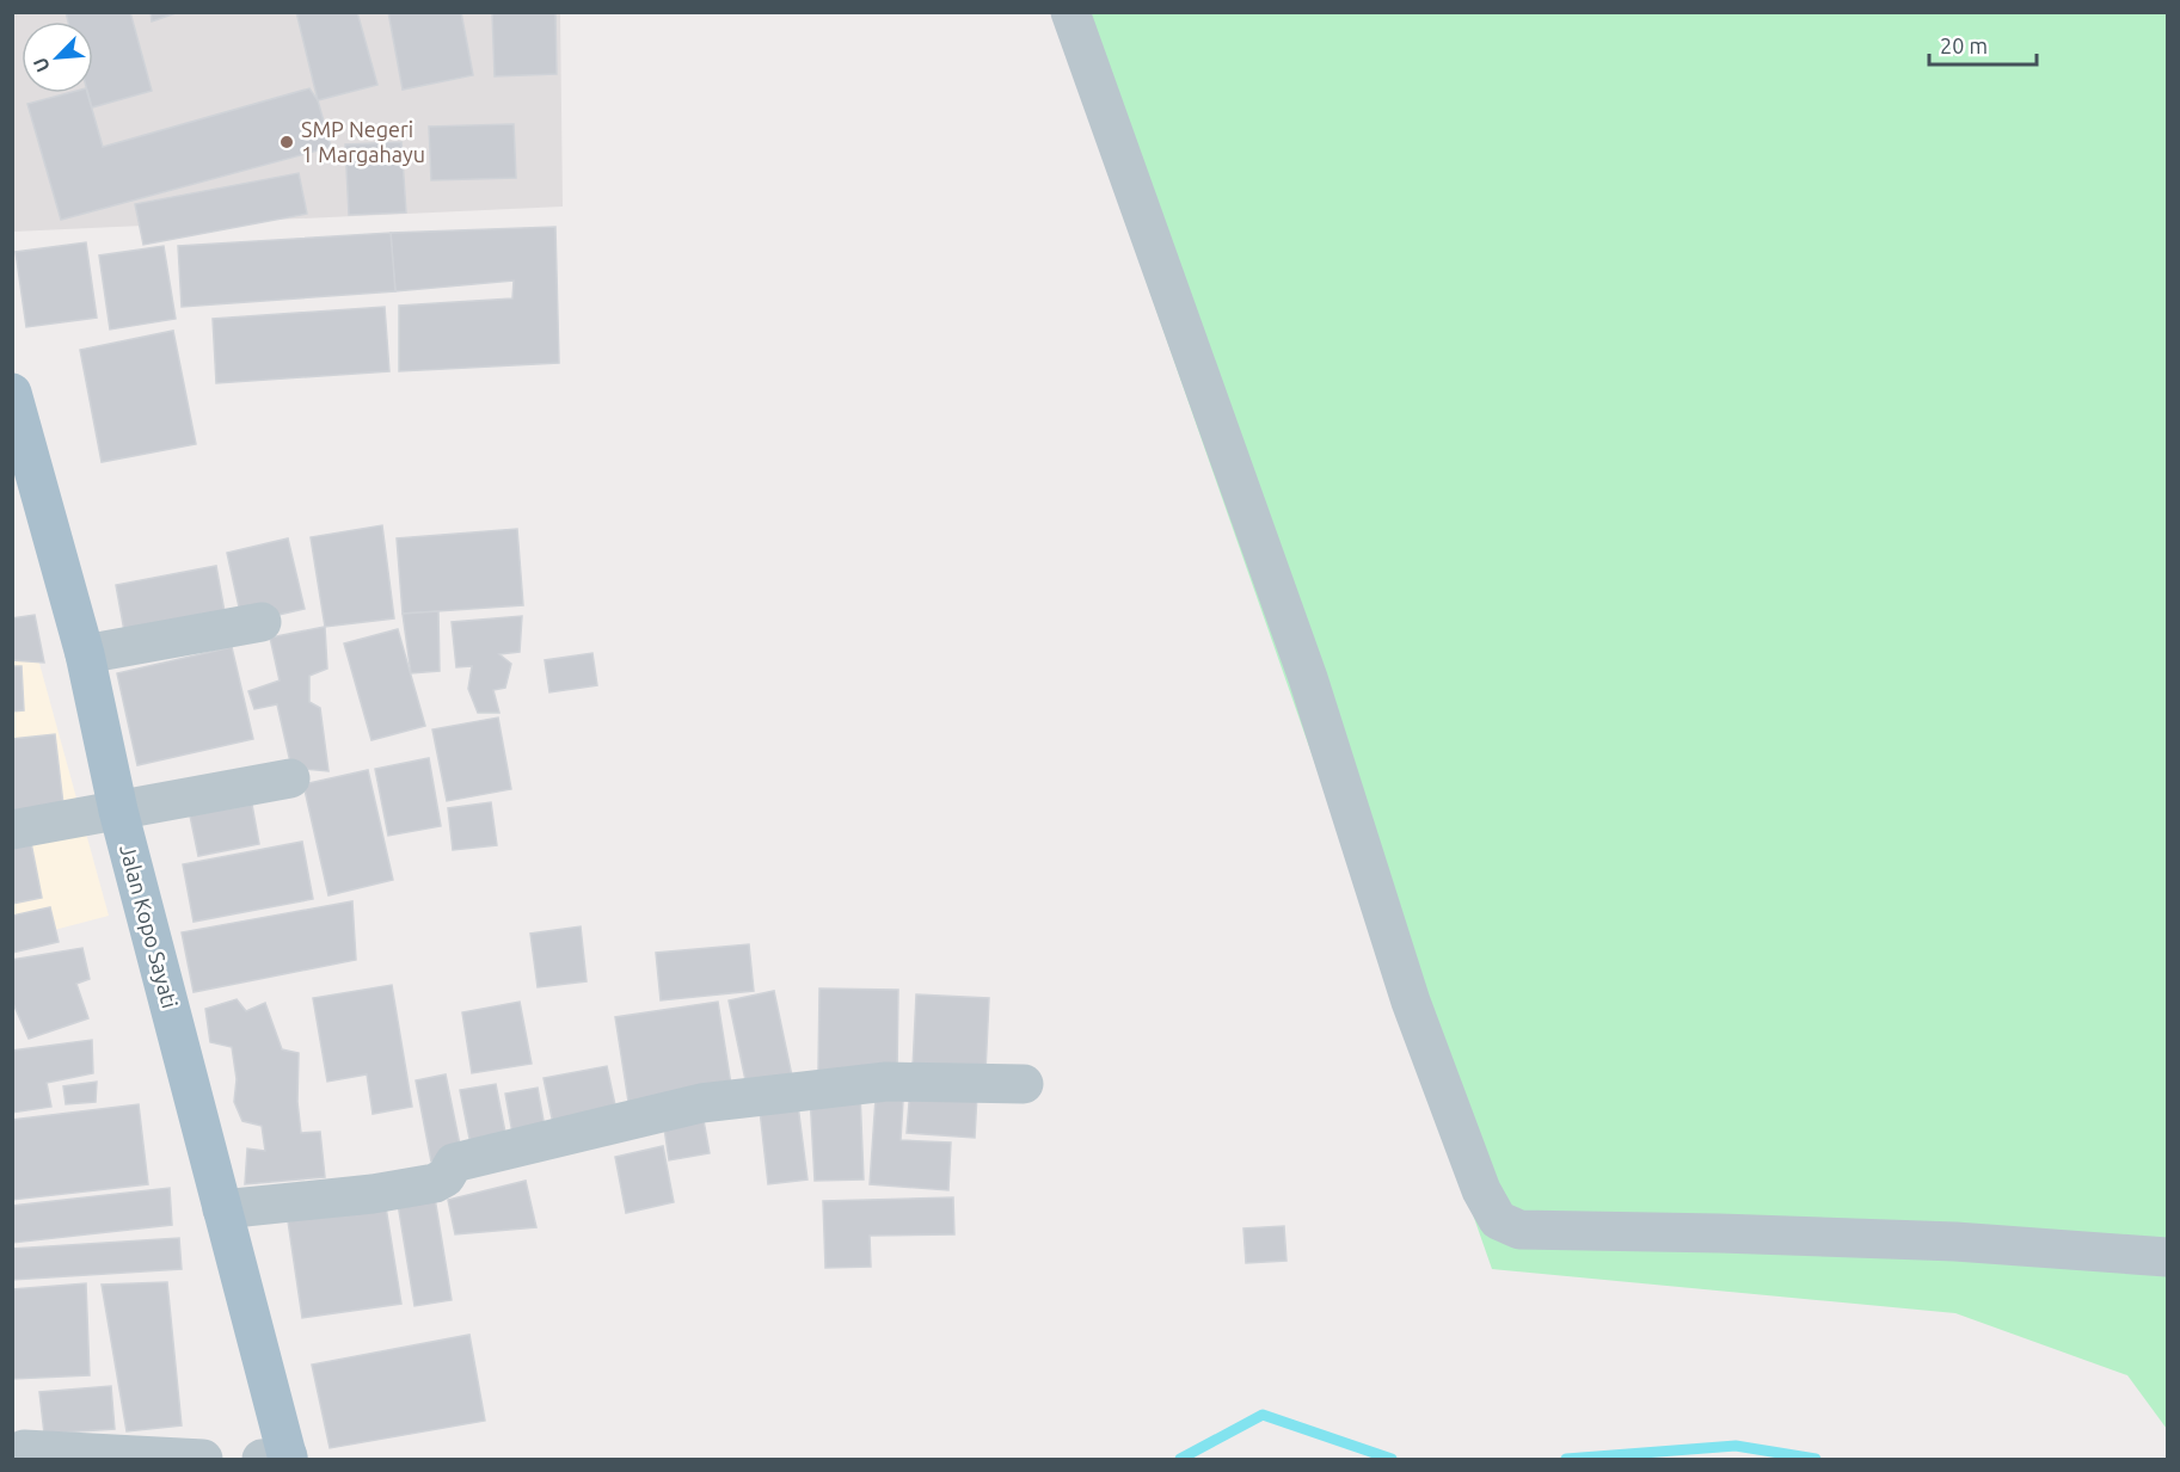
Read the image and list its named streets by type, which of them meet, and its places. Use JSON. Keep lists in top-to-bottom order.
{
  "streets": {
    "main road": ["Jalan Kopo Sayati"]
  },
  "places": ["SMP Negeri 1 Margahayu"],
  "scale_bar": "20 m",
  "north": "bottom left"
}
